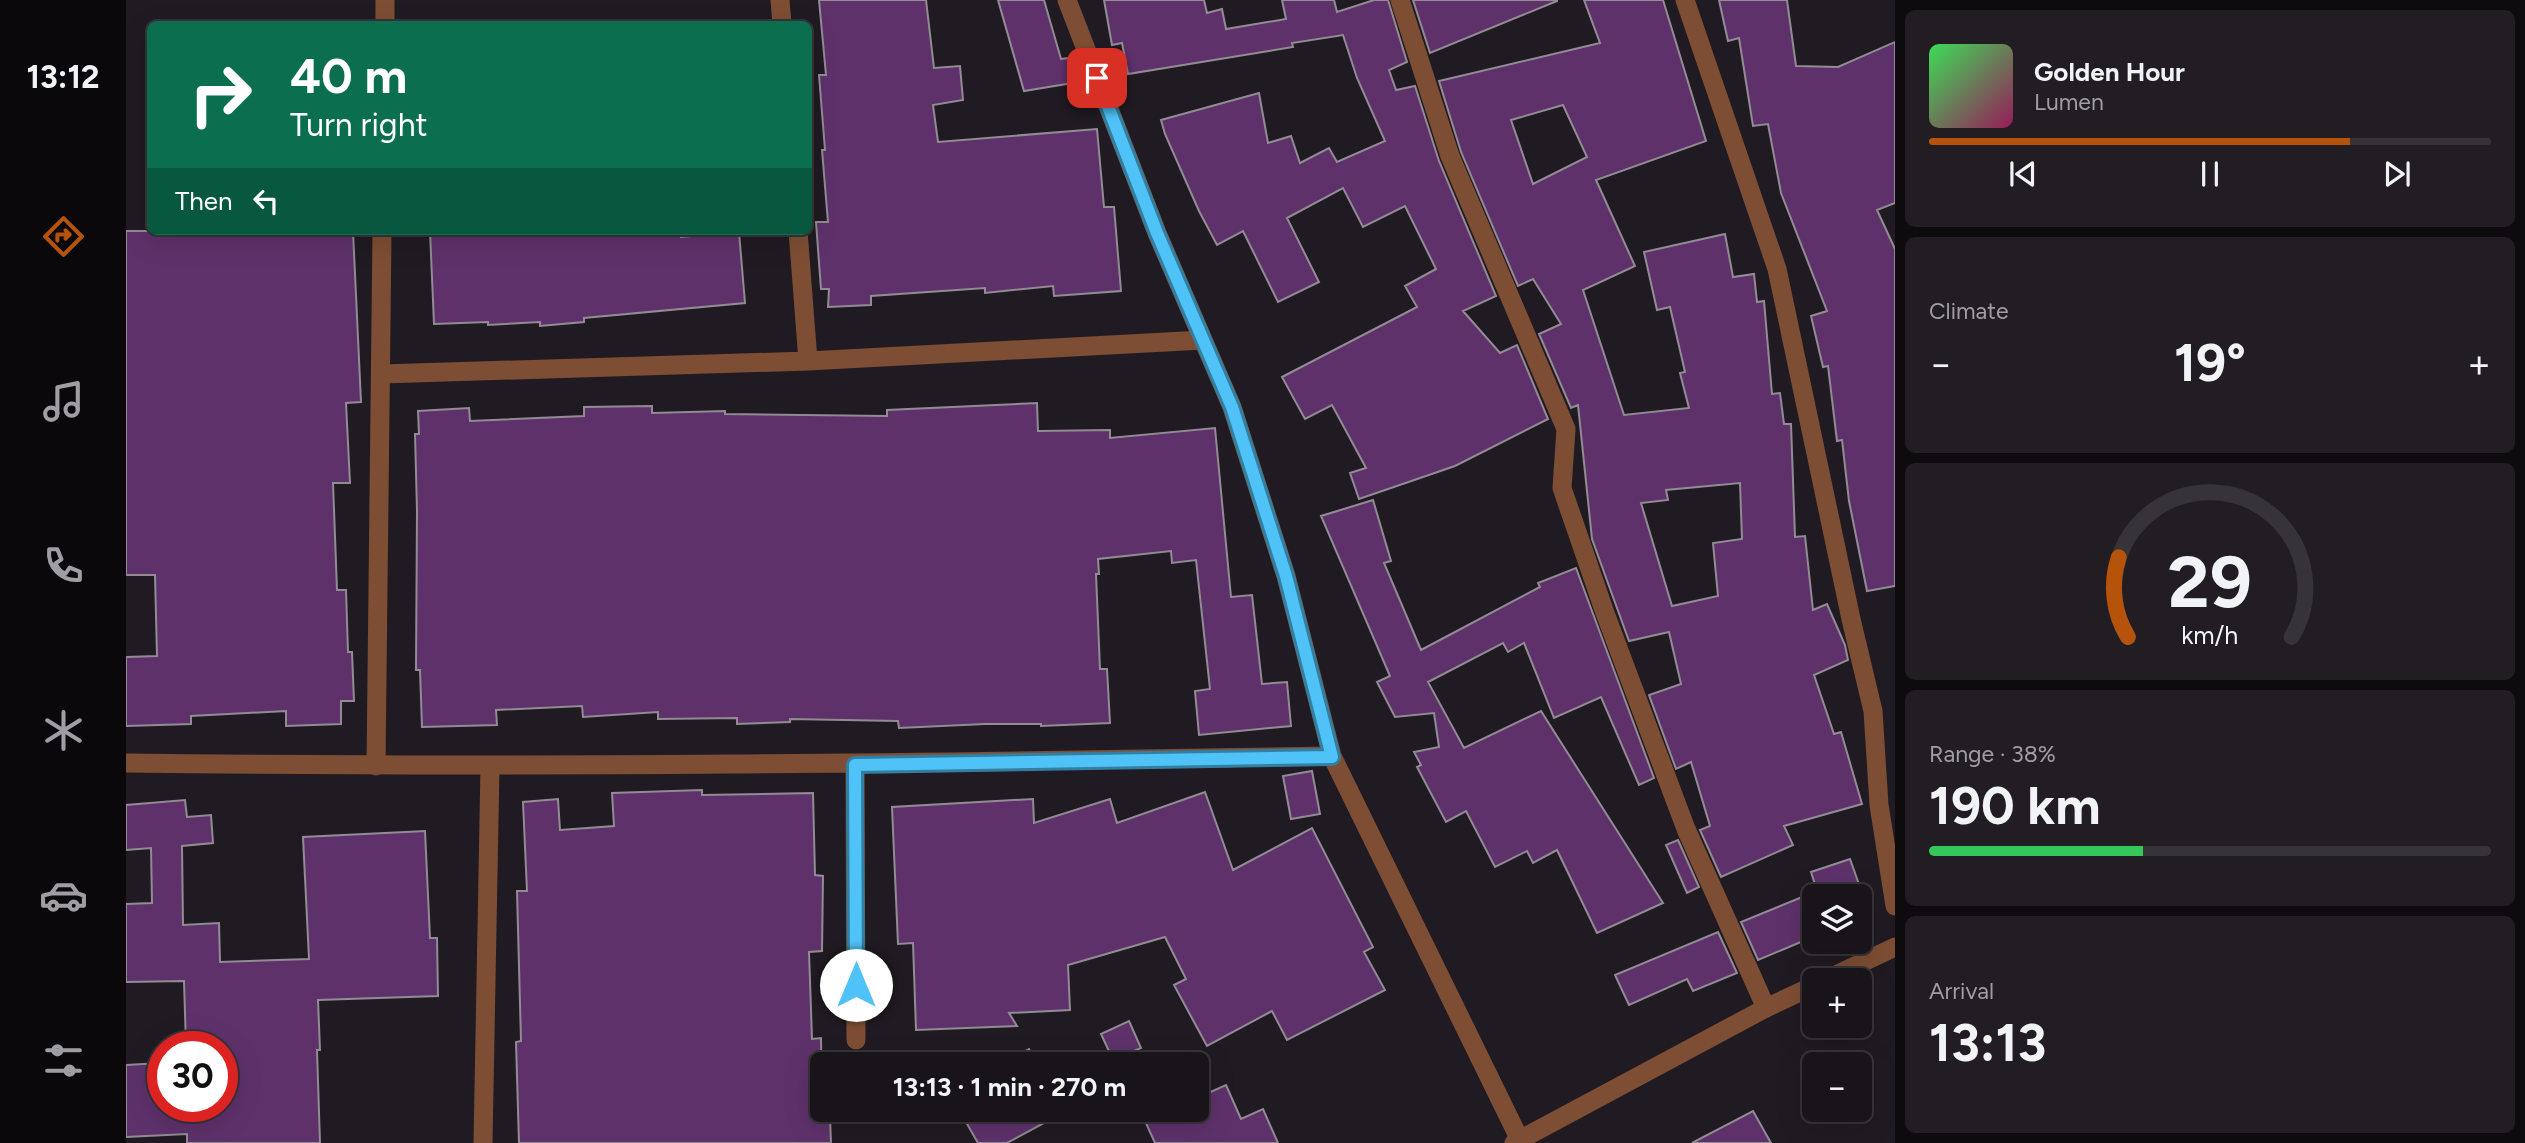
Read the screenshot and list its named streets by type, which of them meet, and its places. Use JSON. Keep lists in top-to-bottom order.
{
  "page": {
    "tabs": "13:12",
    "turn": ["40 m", "Turn right"],
    "song": ["Golden Hour", "Lumen"],
    "then": "Then",
    "tile": [
      "Climate",
      ["Range · 38%", "190 km"],
      ["Arrival", "13:13"]
    ],
    "heat": ["−", "19°", "+"],
    "map_buttons": ["+", "−"],
    "limit": "30",
    "trip": "13:13 · 1 min · 270 m",
    "gauge": ["29", "km/h"]
  }
}
